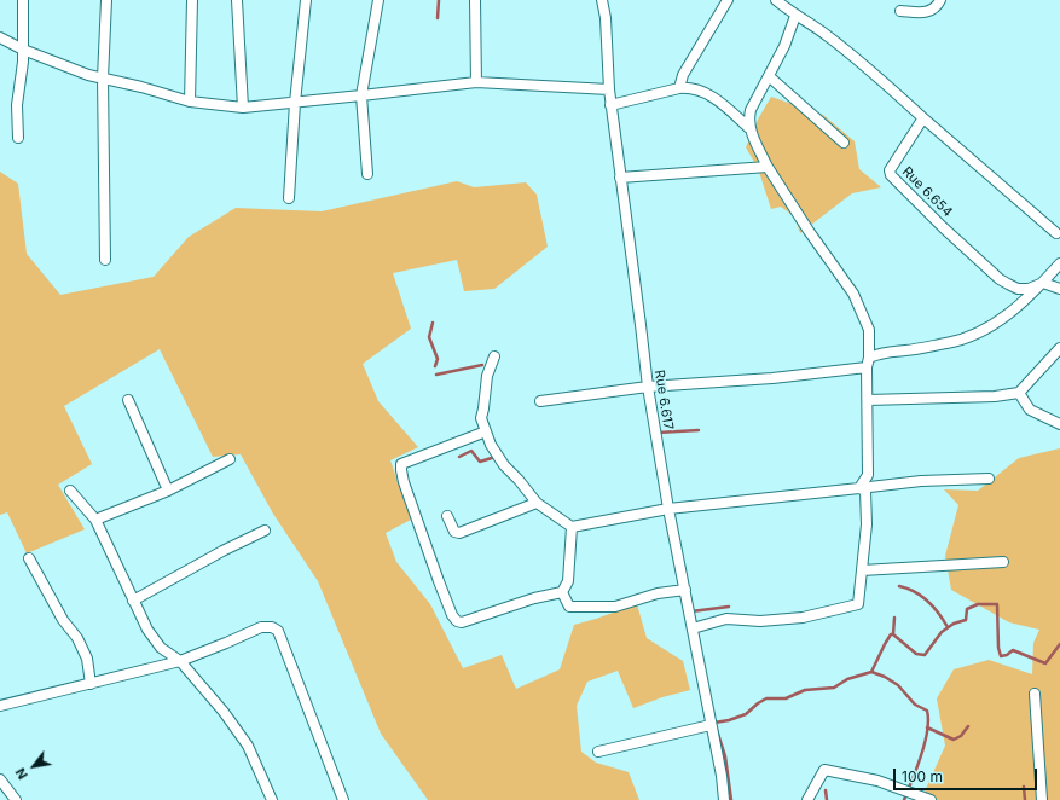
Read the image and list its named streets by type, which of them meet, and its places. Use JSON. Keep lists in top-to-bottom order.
{
  "streets": {
    "street": ["Rue 6.654", "Rue 6.617"]
  },
  "scale_bar": "100 m",
  "north": "bottom left"
}
